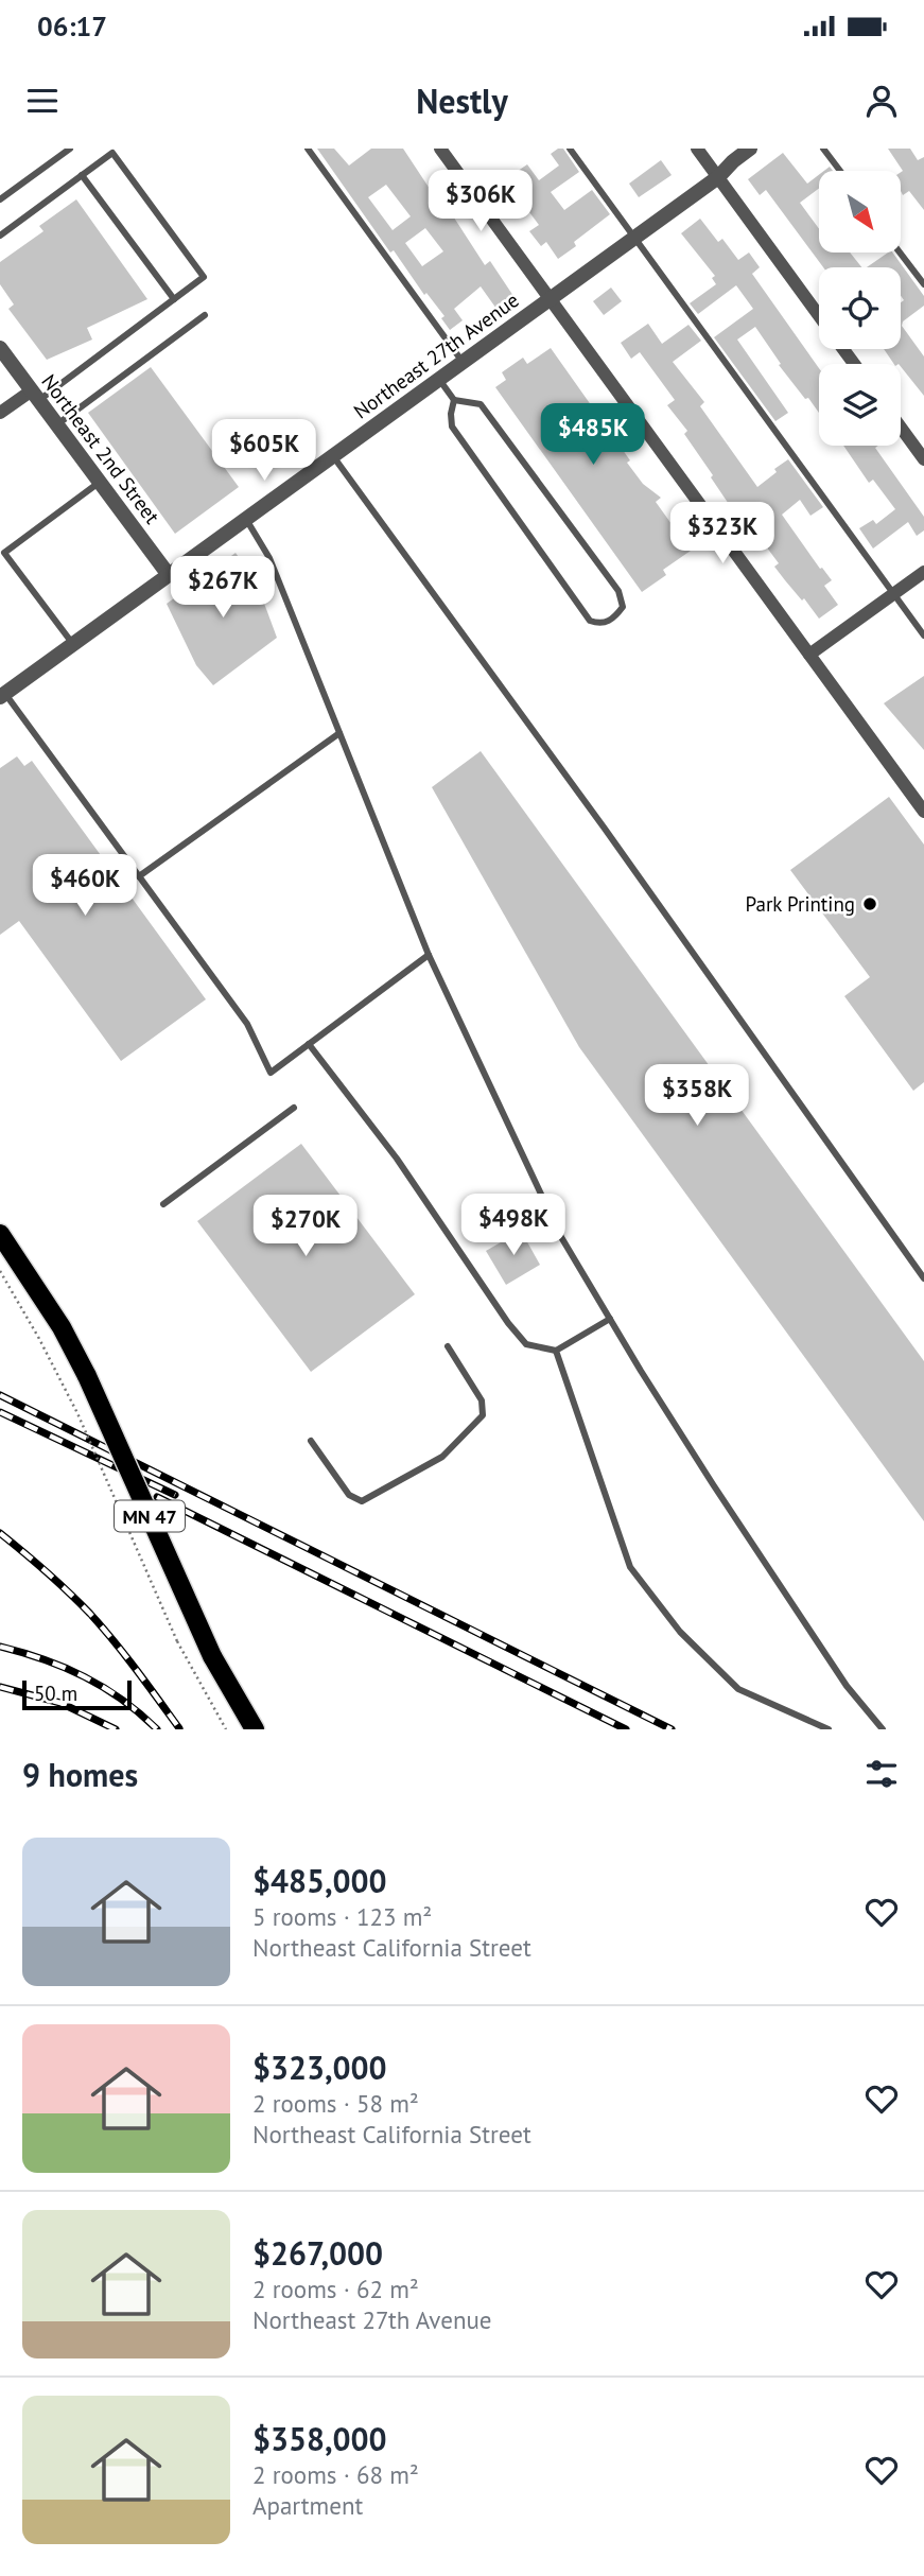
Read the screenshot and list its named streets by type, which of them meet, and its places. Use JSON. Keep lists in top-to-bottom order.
{
  "streets": {
    "main road": ["MN 47"],
    "street": ["Northeast 27th Avenue", "Northeast 2nd Street"]
  },
  "crossings": [
    ["Northeast 27th Avenue", "Northeast 2nd Street"]
  ],
  "places": ["Park Printing"],
  "scale_bar": "50 m",
  "north": "bottom right",
  "page": {
    "status": "06:17",
    "header": "Nestly",
    "price": [
      "$306K",
      "$485K",
      "$605K",
      "$323K",
      "$267K",
      "$460K",
      "$358K",
      "$498K",
      "$270K"
    ],
    "scale": "50 m",
    "heading": "9 homes",
    "list": [
      {
        "name": "$485,000",
        "note": "5 rooms · 123 m² · Northeast California Street"
      },
      {
        "name": "$323,000",
        "note": "2 rooms · 58 m² · Northeast California Street"
      },
      {
        "name": "$267,000",
        "note": "2 rooms · 62 m² · Northeast 27th Avenue"
      },
      {
        "name": "$358,000",
        "note": "2 rooms · 68 m² · Apartment"
      }
    ]
  }
}
